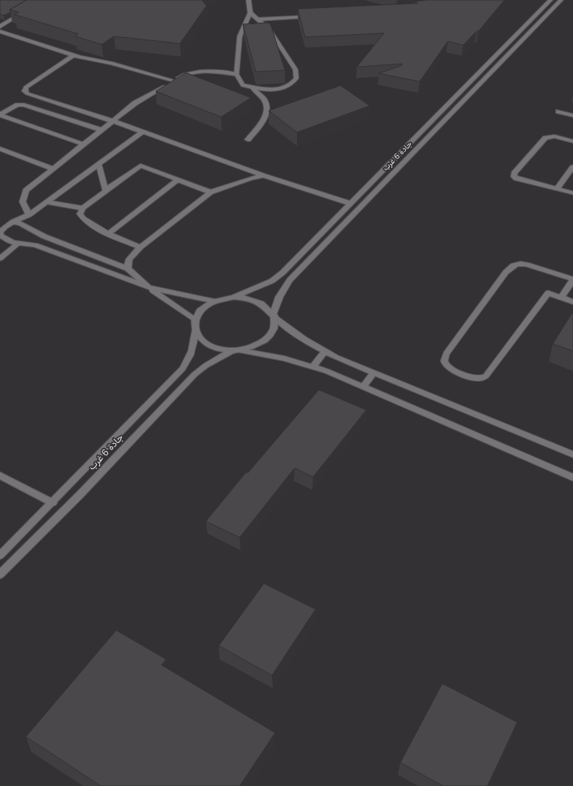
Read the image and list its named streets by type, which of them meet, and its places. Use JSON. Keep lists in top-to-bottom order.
{
  "streets": {
    "main road": ["جادة 6 غرب"]
  }
}
